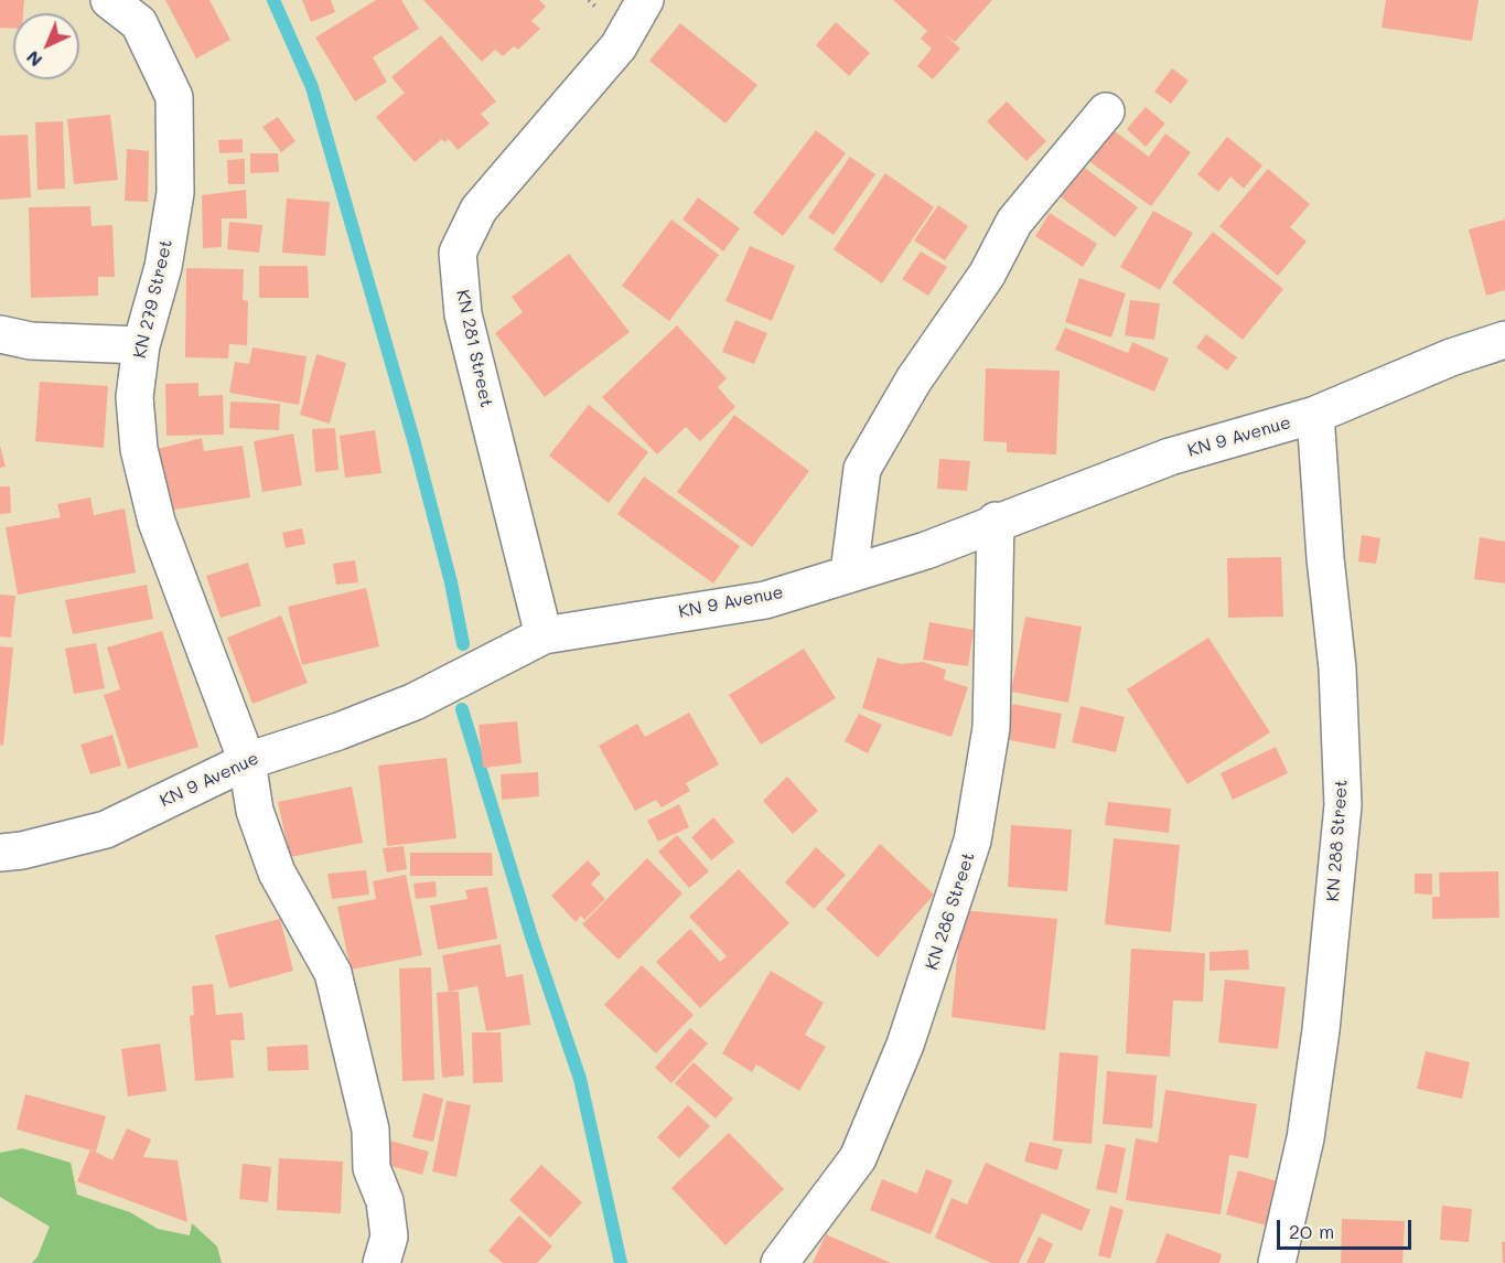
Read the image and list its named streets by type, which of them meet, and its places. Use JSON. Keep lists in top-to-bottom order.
{
  "streets": {
    "street": [
      "KN 279 Street",
      "KN 281 Street",
      "KN 9 Avenue",
      "KN 288 Street",
      "KN 286 Street"
    ]
  },
  "crossings": [
    ["KN 279 Street", "KN 9 Avenue"],
    ["KN 281 Street", "KN 9 Avenue"],
    ["KN 9 Avenue", "KN 288 Street"],
    ["KN 9 Avenue", "KN 286 Street"]
  ],
  "scale_bar": "20 m",
  "north": "bottom left"
}
